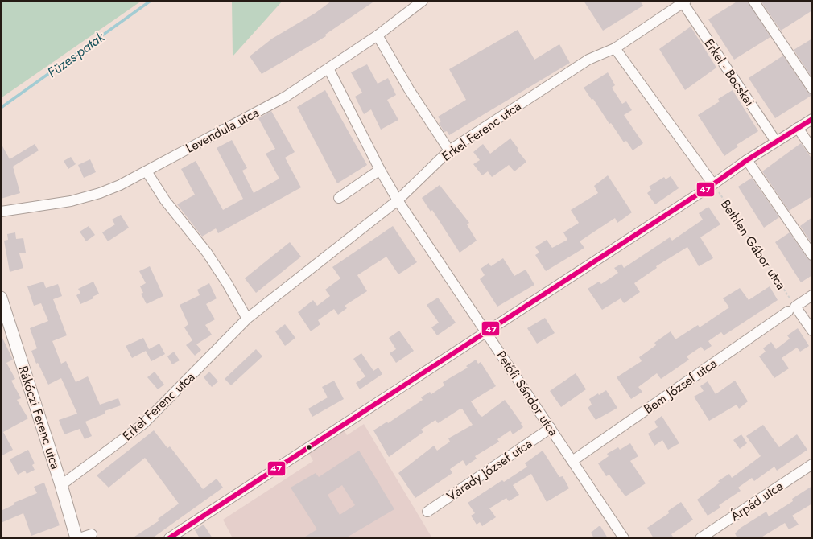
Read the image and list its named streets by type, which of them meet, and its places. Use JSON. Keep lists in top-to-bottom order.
{
  "streets": {
    "main road": ["Rákóczi Ferenc utca"],
    "street": [
      "Erkel - Bocskai",
      "Levendula utca",
      "Erkel Ferenc utca",
      "Bem József utca",
      "Petőfi Sándor utca",
      "Várady József utca",
      "Árpád utca"
    ],
    "path": ["Bethlen Gábor utca"]
  },
  "crossings": [
    ["Erkel - Bocskai", "Erkel Ferenc utca"],
    ["Levendula utca", "Petőfi Sándor utca"],
    ["Erkel Ferenc utca", "Petőfi Sándor utca"],
    ["Erkel Ferenc utca", "Rákóczi Ferenc utca"],
    ["Bethlen Gábor utca", "Bem József utca"],
    ["Bem József utca", "Petőfi Sándor utca"],
    ["Petőfi Sándor utca", "Várady József utca"]
  ],
  "water": ["Füzes-patak"],
  "lines": ["transit line 47"]
}
